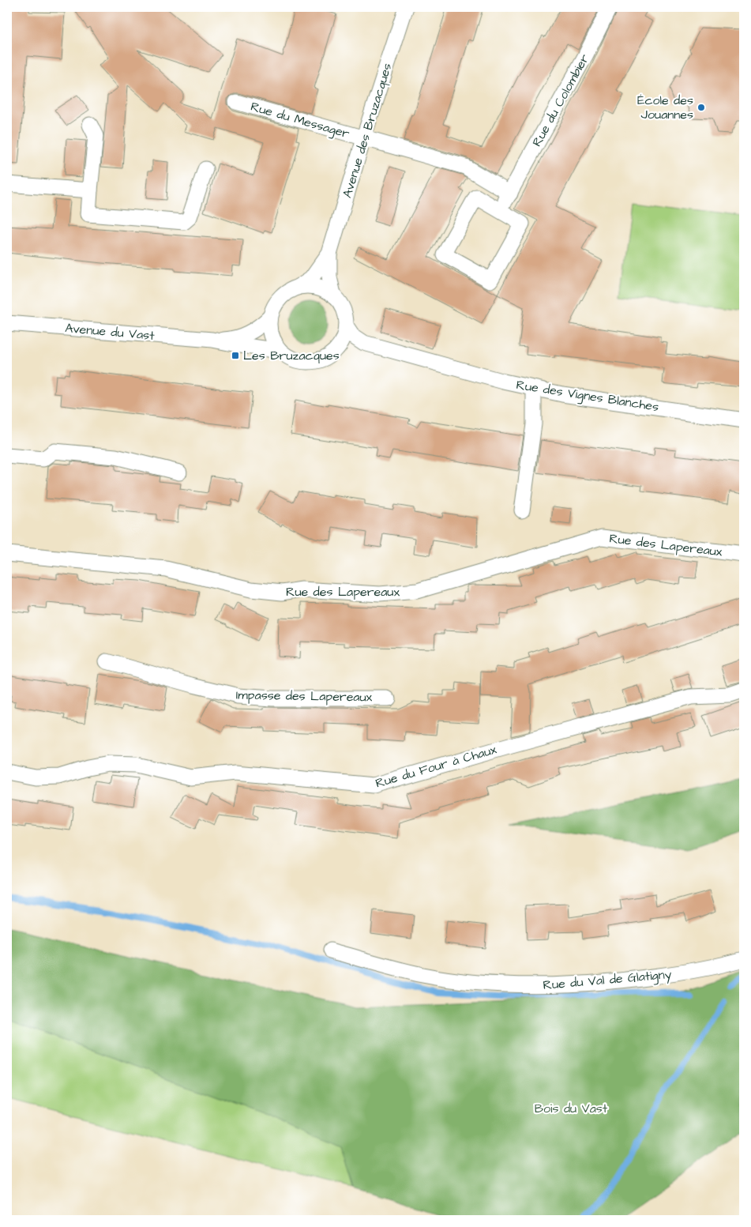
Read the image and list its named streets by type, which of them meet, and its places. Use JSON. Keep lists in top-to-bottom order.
{
  "streets": {
    "street": [
      "Rue du Colombier",
      "Rue du Messager",
      "Avenue des Bruzacques",
      "Avenue du Vast",
      "Rue des Vignes Blanches",
      "Rue des Lapereaux",
      "Impasse des Lapereaux",
      "Rue du Four à Chaux",
      "Rue du Val de Glatigny"
    ]
  },
  "crossings": [
    ["Rue du Messager", "Avenue des Bruzacques"],
    ["Avenue des Bruzacques", "Avenue du Vast"],
    ["Avenue des Bruzacques", "Rue des Vignes Blanches"],
    ["Avenue du Vast", "Rue des Vignes Blanches"]
  ],
  "parks": ["Bois du Vast"],
  "places": {
    "other": ["École des Jouannes"],
    "transit": ["Les Bruzacques"]
  }
}
